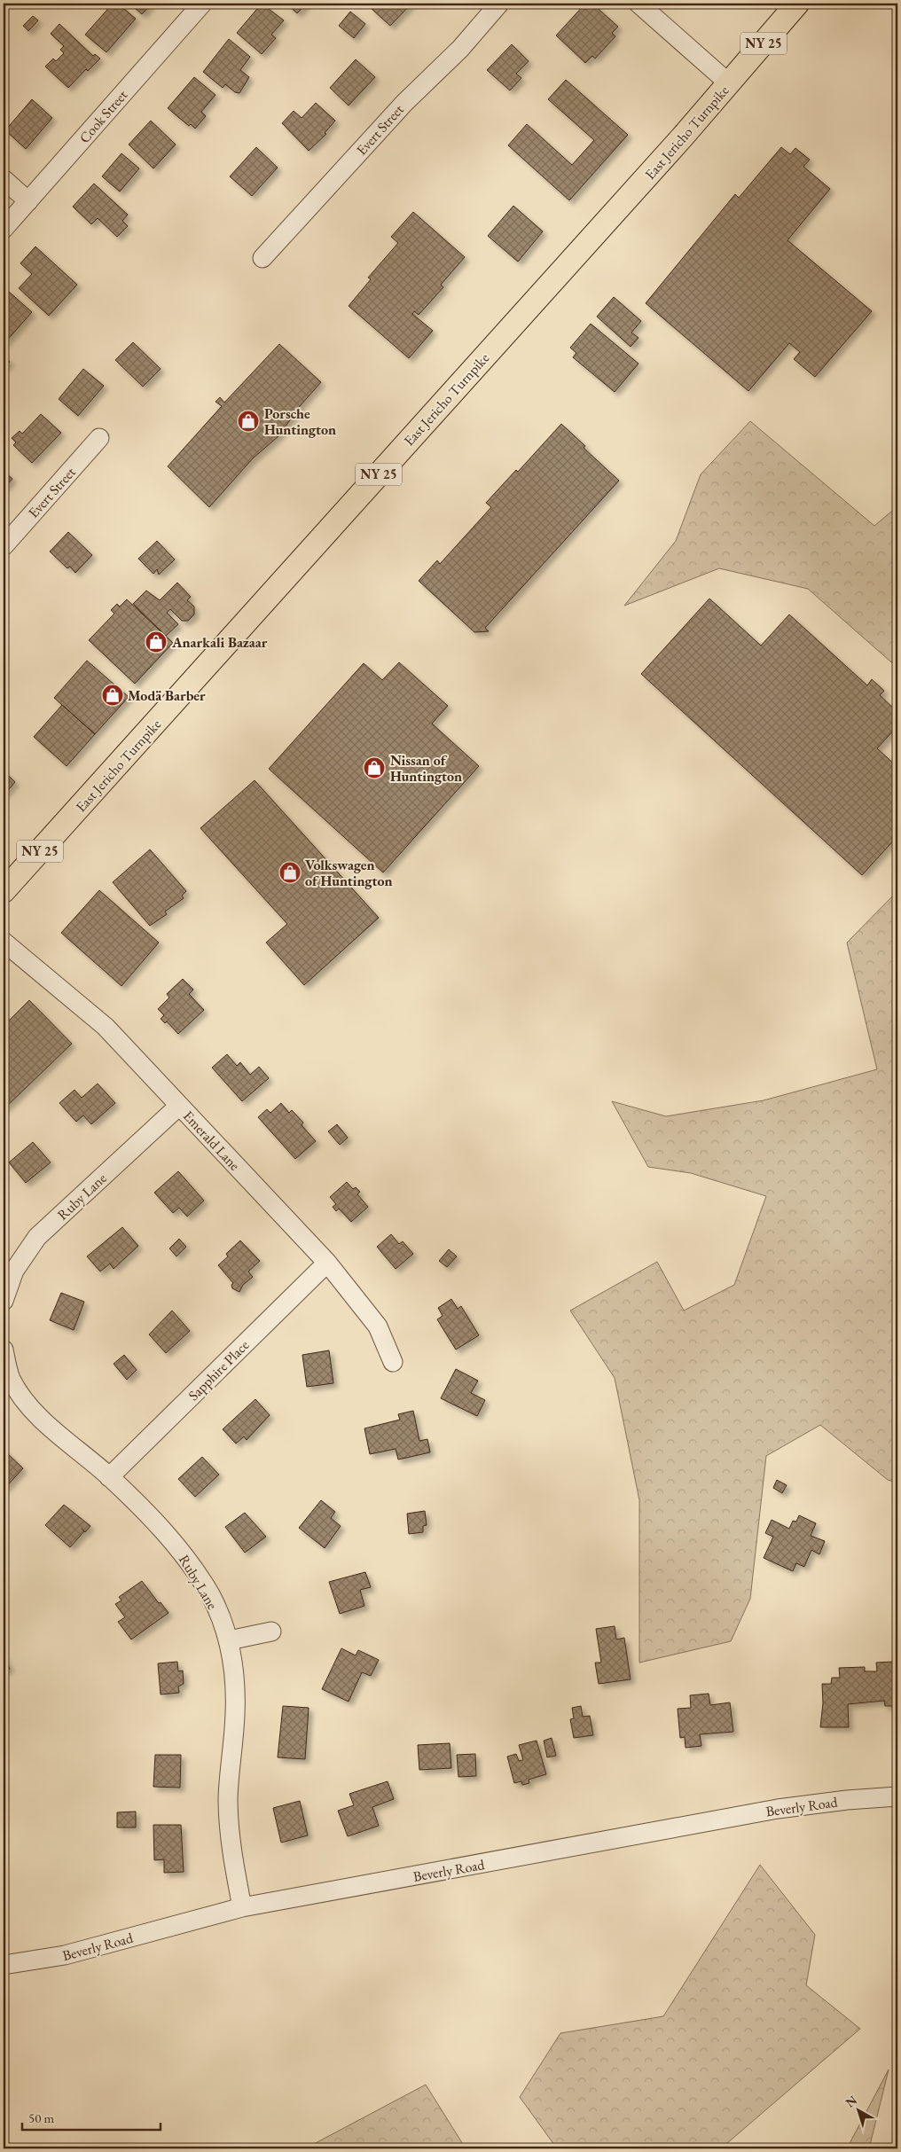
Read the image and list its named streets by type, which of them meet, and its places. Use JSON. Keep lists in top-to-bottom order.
{
  "streets": {
    "main road": ["NY 25", "East Jericho Turnpike"],
    "street": [
      "Cook Street",
      "Evert Street",
      "Emerald Lane",
      "Ruby Lane",
      "Sapphire Place",
      "Beverly Road"
    ]
  },
  "crossings": [
    ["Emerald Lane", "Ruby Lane"],
    ["Emerald Lane", "Sapphire Place"],
    ["Ruby Lane", "Sapphire Place"],
    ["Ruby Lane", "Beverly Road"]
  ],
  "places": {
    "shop": [
      "Porsche Huntington",
      "Anarkali Bazaar",
      "Modä Barber",
      "Nissan of Huntington",
      "Volkswagen of Huntington"
    ]
  },
  "scale_bar": "50 m",
  "north": "top left"
}
